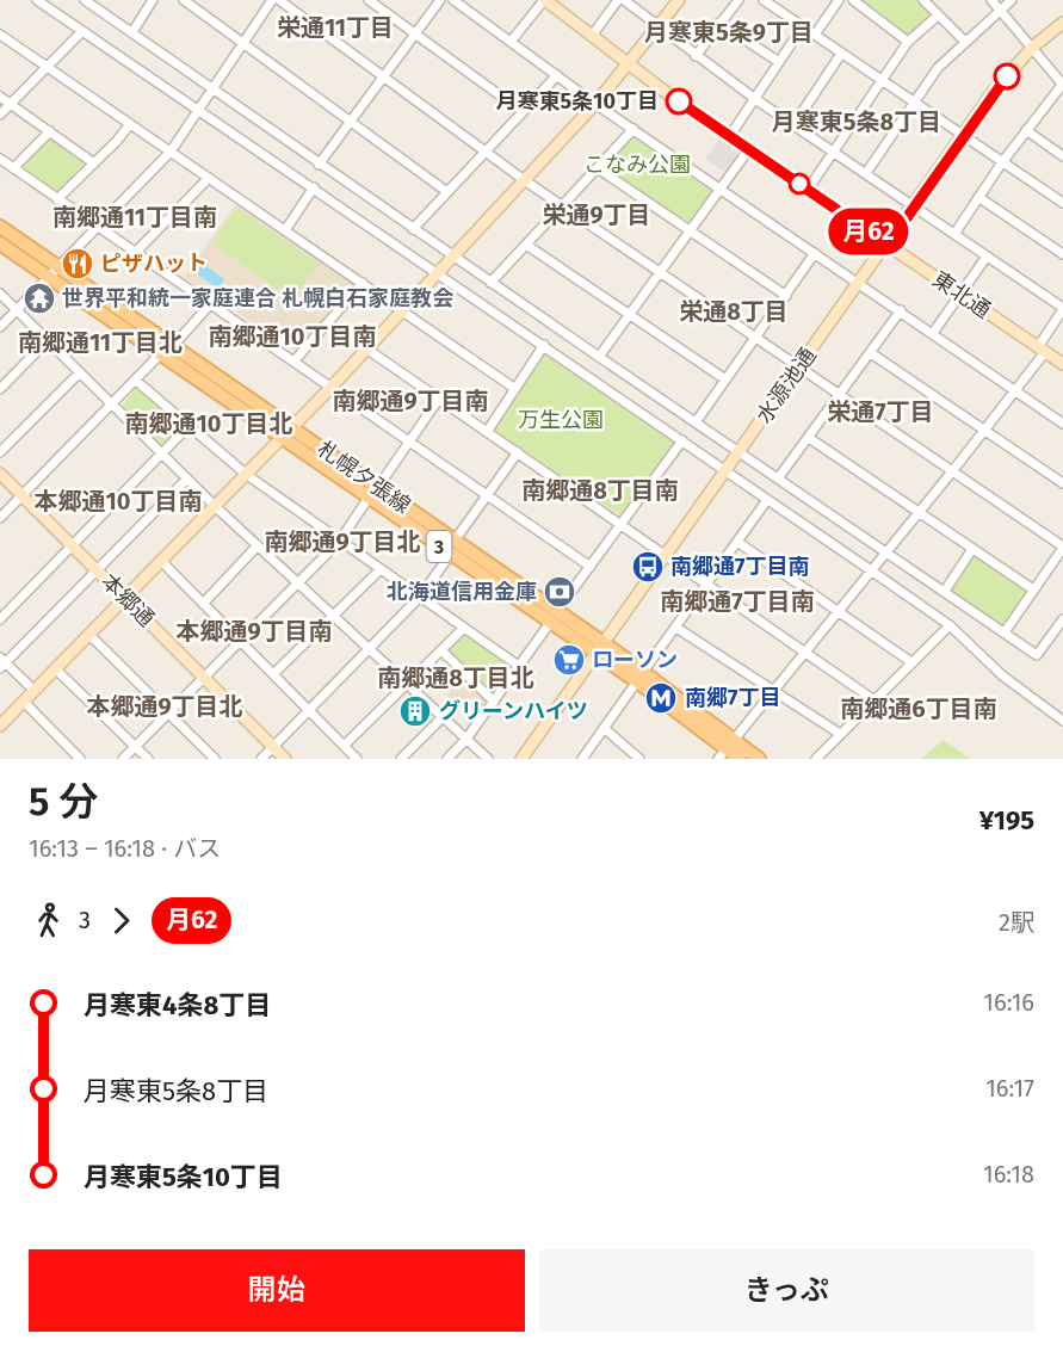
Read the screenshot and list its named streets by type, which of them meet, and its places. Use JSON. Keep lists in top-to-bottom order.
{
  "streets": {
    "main road": ["札幌夕張線", "3"],
    "street": ["東北通", "水源池通", "本郷通"]
  },
  "crossings": [
    ["東北通", "水源池通"],
    ["水源池通", "札幌夕張線"]
  ],
  "districts": [
    "栄通11丁目",
    "月寒東5条9丁目",
    "月寒東5条8丁目",
    "栄通9丁目",
    "南郷通11丁目南",
    "栄通8丁目",
    "南郷通10丁目南",
    "南郷通11丁目北",
    "南郷通9丁目南",
    "栄通7丁目",
    "南郷通10丁目北",
    "南郷通8丁目南",
    "本郷通10丁目南",
    "南郷通9丁目北",
    "南郷通7丁目南",
    "本郷通9丁目南",
    "南郷通8丁目北",
    "本郷通9丁目北",
    "南郷通6丁目南"
  ],
  "parks": ["こなみ公園", "万生公園"],
  "places": {
    "other": ["月寒東5条10丁目"],
    "restaurant": ["ピザハット"],
    "temple": ["世界平和統一家庭連合 札幌白石家庭教会"],
    "bus stop": ["南郷通7丁目南"],
    "bank": ["北海道信用金庫"],
    "supermarket": ["ローソン"],
    "metro station": ["南郷7丁目"],
    "building": ["グリーンハイツ"]
  },
  "lines": ["bus line 月62"],
  "page": {
    "on_map": "月62",
    "heading": ["5 分", "16:13 – 16:18 · バス", "¥195"],
    "legs": ["3", "月62", "2駅"],
    "list": [
      {
        "name": "月寒東4条8丁目",
        "value": "16:16"
      },
      {
        "name": "月寒東5条8丁目",
        "value": "16:17"
      },
      {
        "name": "月寒東5条10丁目",
        "value": "16:18"
      }
    ],
    "buttons": ["開始", "きっぷ"]
  }
}
